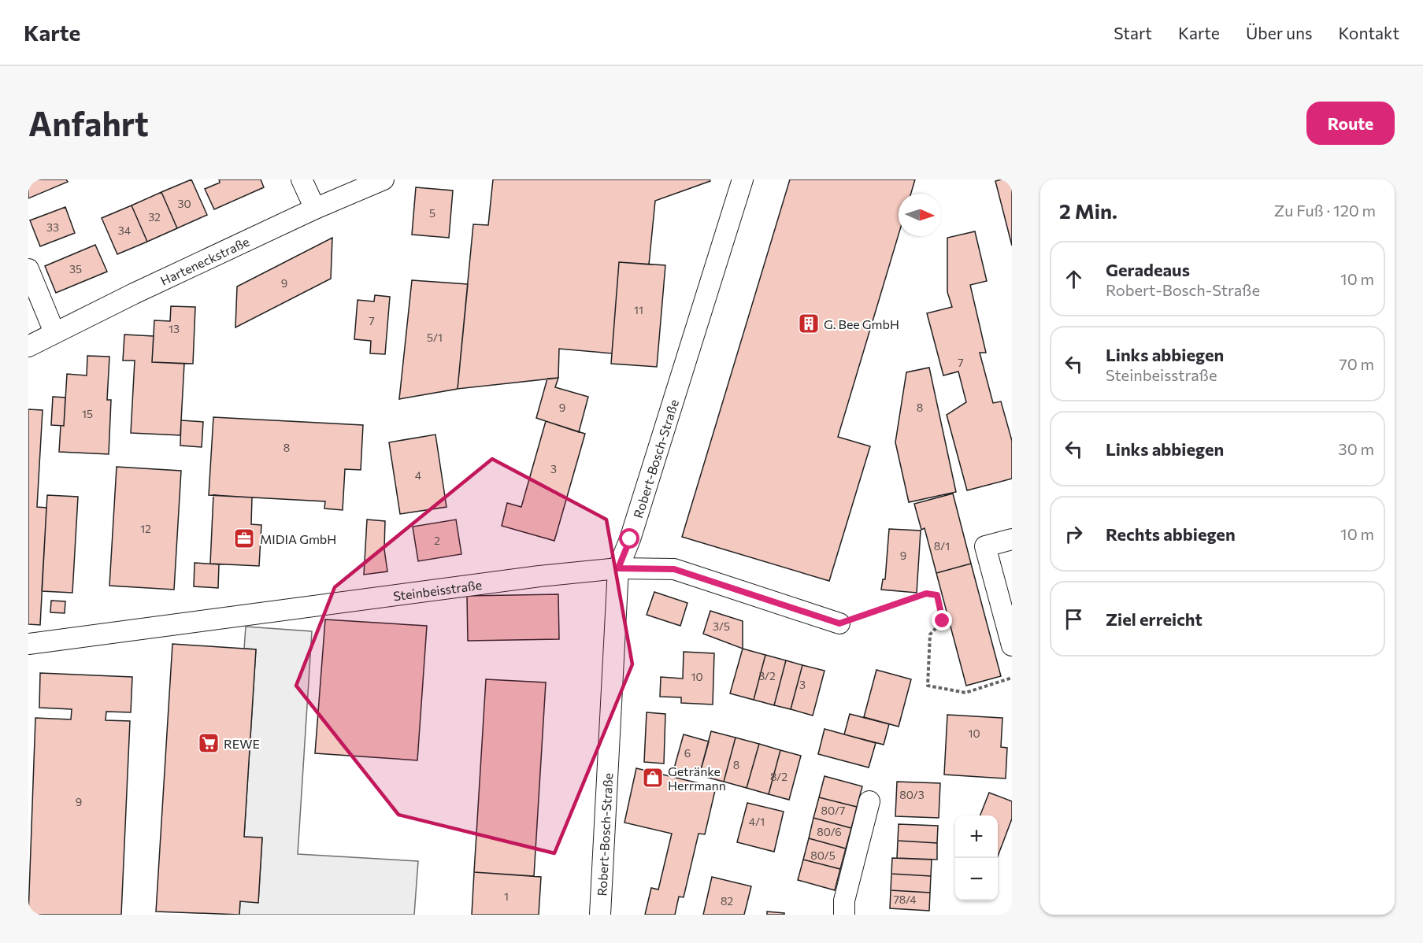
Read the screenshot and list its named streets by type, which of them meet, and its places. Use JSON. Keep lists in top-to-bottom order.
{
  "streets": {
    "street": ["Harteneckstraße", "Robert-Bosch-Straße", "Steinbeisstraße"]
  },
  "crossings": [
    ["Robert-Bosch-Straße", "Steinbeisstraße"]
  ],
  "places": {
    "building": ["G. Bee GmbH"],
    "office": ["MIDIA GmbH"],
    "supermarket": ["REWE"],
    "shop": ["Getränke Herrmann"]
  },
  "house_numbers": [
    "30",
    "5",
    "32",
    "33",
    "34",
    "35",
    "9",
    "11",
    "7",
    "13",
    "5/1",
    "7",
    "9",
    "8",
    "15",
    "8",
    "3",
    "4",
    "12",
    "2",
    "8/1",
    "9",
    "3/5",
    "3/2",
    "10",
    "3",
    "10",
    "6",
    "8",
    "8/2",
    "80/3",
    "9",
    "80/7",
    "4/1",
    "80/6",
    "80/5",
    "1",
    "78/4",
    "82"
  ],
  "north": "right",
  "page": {
    "header": "Karte",
    "nav": [
      "Start",
      "Karte",
      "Über uns",
      "Kontakt"
    ],
    "buttons": "Route",
    "title": "Anfahrt",
    "heading": ["2 Min.", "Zu Fuß · 120 m"],
    "list": [
      ["Geradeaus", "Robert-Bosch-Straße", "10 m"],
      ["Links abbiegen", "Steinbeisstraße", "70 m"],
      ["Links abbiegen", "30 m"],
      ["Rechts abbiegen", "10 m"],
      "Ziel erreicht"
    ],
    "map_buttons": ["+", "−"]
  }
}
